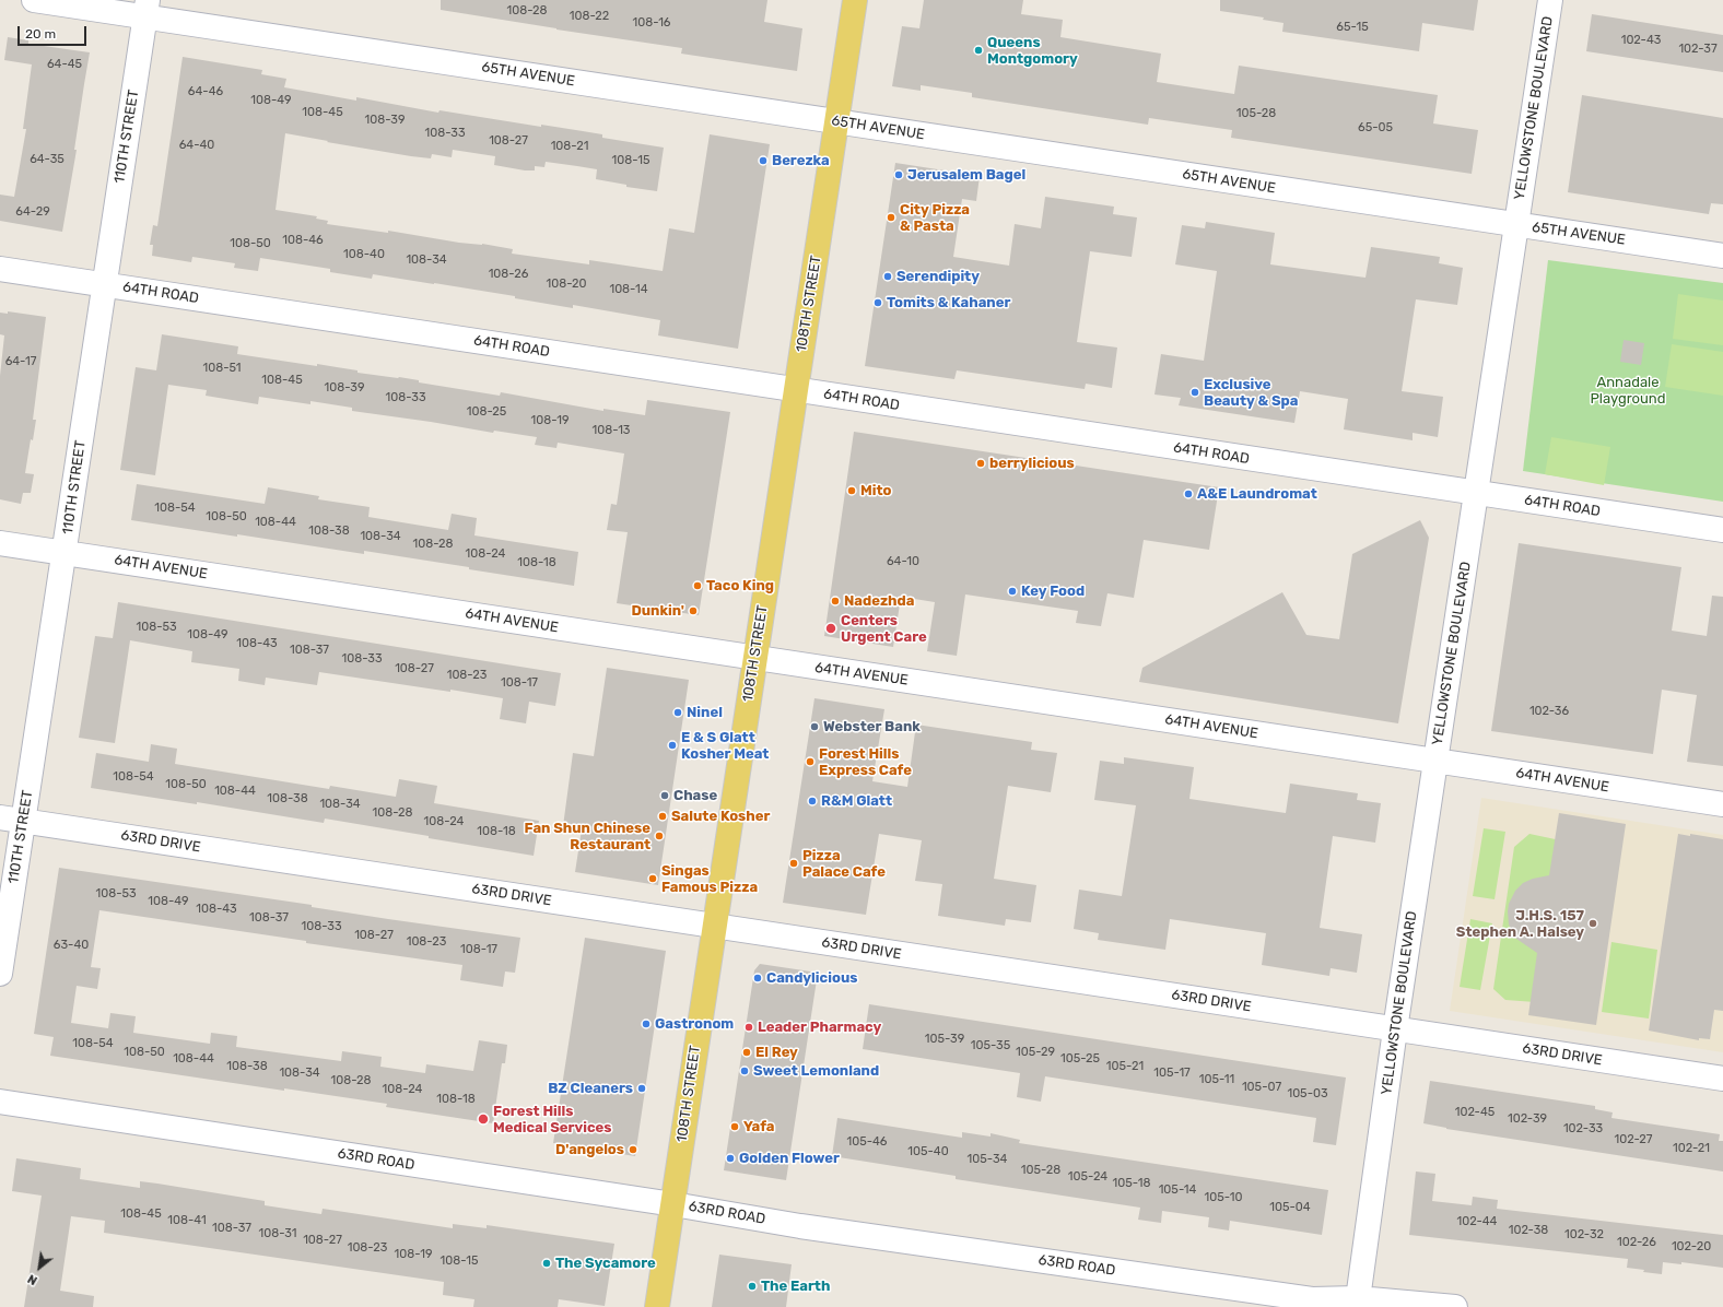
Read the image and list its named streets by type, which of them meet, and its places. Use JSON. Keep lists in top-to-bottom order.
{
  "streets": {
    "main road": ["108TH STREET"],
    "street": [
      "65TH AVENUE",
      "YELLOWSTONE BOULEVARD",
      "110TH STREET",
      "64TH ROAD",
      "64TH AVENUE",
      "63RD DRIVE",
      "63RD ROAD"
    ]
  },
  "crossings": [
    ["65TH AVENUE", "YELLOWSTONE BOULEVARD"],
    ["65TH AVENUE", "110TH STREET"],
    ["65TH AVENUE", "108TH STREET"],
    ["YELLOWSTONE BOULEVARD", "64TH ROAD"],
    ["YELLOWSTONE BOULEVARD", "64TH AVENUE"],
    ["YELLOWSTONE BOULEVARD", "63RD DRIVE"],
    ["YELLOWSTONE BOULEVARD", "63RD ROAD"],
    ["110TH STREET", "64TH ROAD"],
    ["110TH STREET", "64TH AVENUE"],
    ["110TH STREET", "63RD DRIVE"],
    ["64TH ROAD", "108TH STREET"],
    ["108TH STREET", "64TH AVENUE"],
    ["108TH STREET", "63RD DRIVE"],
    ["108TH STREET", "63RD ROAD"]
  ],
  "parks": ["Annadale Playground"],
  "places": [
    "Queens Montgomory",
    "Berezka",
    "Jerusalem Bagel",
    "City Pizza & Pasta",
    "Serendipity",
    "Tomits & Kahaner",
    "Exclusive Beauty & Spa",
    "berrylicious",
    "Mito",
    "A&E Laundromat",
    "Taco King",
    "Key Food",
    "Nadezhda",
    "Dunkin'",
    "Centers Urgent Care",
    "Ninel",
    "Webster Bank",
    "E & S Glatt Kosher Meat",
    "Forest Hills Express Cafe",
    "Chase",
    "R&M Glatt",
    "Salute Kosher",
    "Fan Shun Chinese Restaurant",
    "Pizza Palace Cafe",
    "Singas Famous Pizza",
    "J.H.S. 157 Stephen A. Halsey",
    "Candylicious",
    "Gastronom",
    "Leader Pharmacy",
    "El Rey",
    "Sweet Lemonland",
    "BZ Cleaners",
    "Forest Hills Medical Services",
    "Yafa",
    "D'angelos",
    "Golden Flower",
    "The Sycamore",
    "The Earth"
  ],
  "house_numbers": [
    "108-28",
    "108-22",
    "108-16",
    "65-15",
    "102-43",
    "102-37",
    "64-45",
    "64-46",
    "108-49",
    "108-45",
    "105-28",
    "108-39",
    "65-05",
    "108-33",
    "108-27",
    "64-40",
    "108-21",
    "64-35",
    "108-15",
    "64-29",
    "108-46",
    "108-50",
    "108-40",
    "108-34",
    "108-26",
    "108-20",
    "108-14",
    "64-17",
    "108-51",
    "108-45",
    "108-39",
    "108-33",
    "108-25",
    "108-19",
    "108-13",
    "108-54",
    "108-50",
    "108-44",
    "108-38",
    "108-34",
    "108-28",
    "108-24",
    "64-10",
    "108-18",
    "108-53",
    "108-49",
    "108-43",
    "108-37",
    "108-33",
    "108-27",
    "108-23",
    "108-17",
    "102-36",
    "108-54",
    "108-50",
    "108-44",
    "108-38",
    "108-34",
    "108-28",
    "108-24",
    "108-18",
    "108-53",
    "108-49",
    "108-43",
    "108-37",
    "108-33",
    "108-27",
    "108-23",
    "63-40",
    "108-17",
    "105-39",
    "108-54",
    "105-35",
    "108-50",
    "105-29",
    "108-44",
    "105-25",
    "108-38",
    "105-21",
    "108-34",
    "105-17",
    "105-11",
    "108-28",
    "105-07",
    "108-24",
    "105-03",
    "108-18",
    "102-45",
    "102-39",
    "102-33",
    "102-27",
    "105-46",
    "102-21",
    "105-40",
    "105-34",
    "105-28",
    "105-24",
    "105-18",
    "105-14",
    "105-10",
    "105-04",
    "108-45",
    "108-41",
    "102-44",
    "108-37",
    "102-38",
    "108-31",
    "102-32",
    "108-27",
    "102-26",
    "102-20",
    "108-23",
    "108-19",
    "108-15"
  ],
  "scale_bar": "20 m",
  "north": "bottom left"
}
